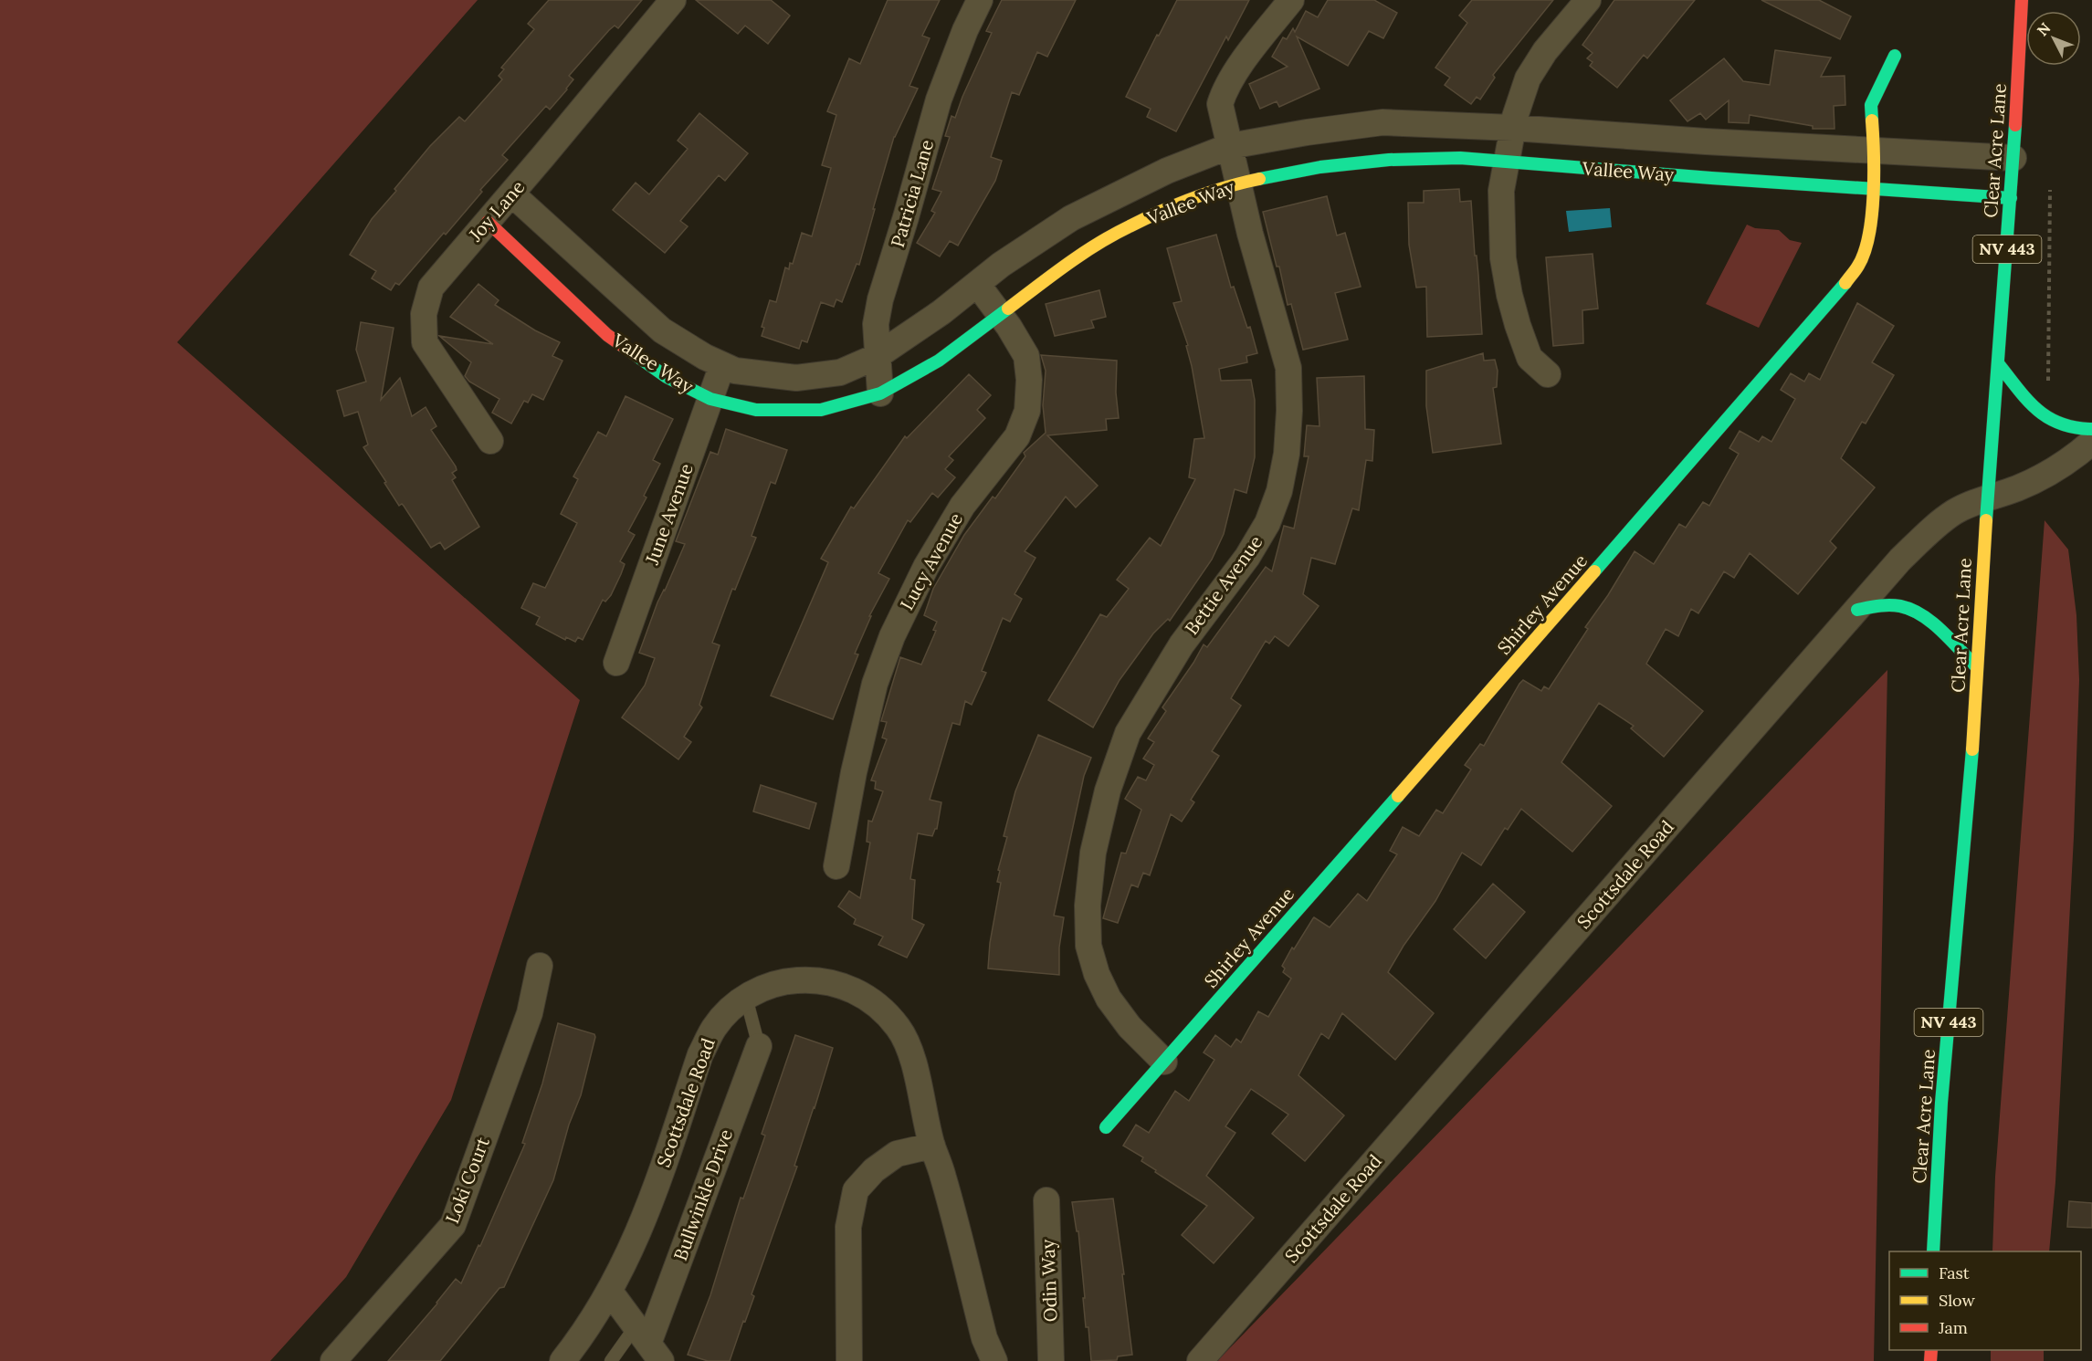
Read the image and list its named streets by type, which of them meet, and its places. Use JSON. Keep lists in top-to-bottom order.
{
  "streets": {
    "street": [
      "Clear Acre Lane",
      "Vallee Way",
      "Patricia Lane",
      "Joy Lane",
      "NV 443",
      "June Avenue",
      "Lucy Avenue",
      "Bettie Avenue",
      "Shirley Avenue",
      "Scottsdale Road",
      "Loki Court",
      "Bullwinkle Drive",
      "Odin Way"
    ]
  },
  "crossings": [
    ["Clear Acre Lane", "Vallee Way"],
    ["Clear Acre Lane", "Scottsdale Road"],
    ["Vallee Way", "Patricia Lane"],
    ["Vallee Way", "Joy Lane"],
    ["Vallee Way", "June Avenue"],
    ["Vallee Way", "Lucy Avenue"],
    ["Vallee Way", "Bettie Avenue"],
    ["Vallee Way", "Shirley Avenue"],
    ["Bettie Avenue", "Shirley Avenue"]
  ],
  "legend": ["Fast", "Slow", "Jam"],
  "north": "top left"
}
